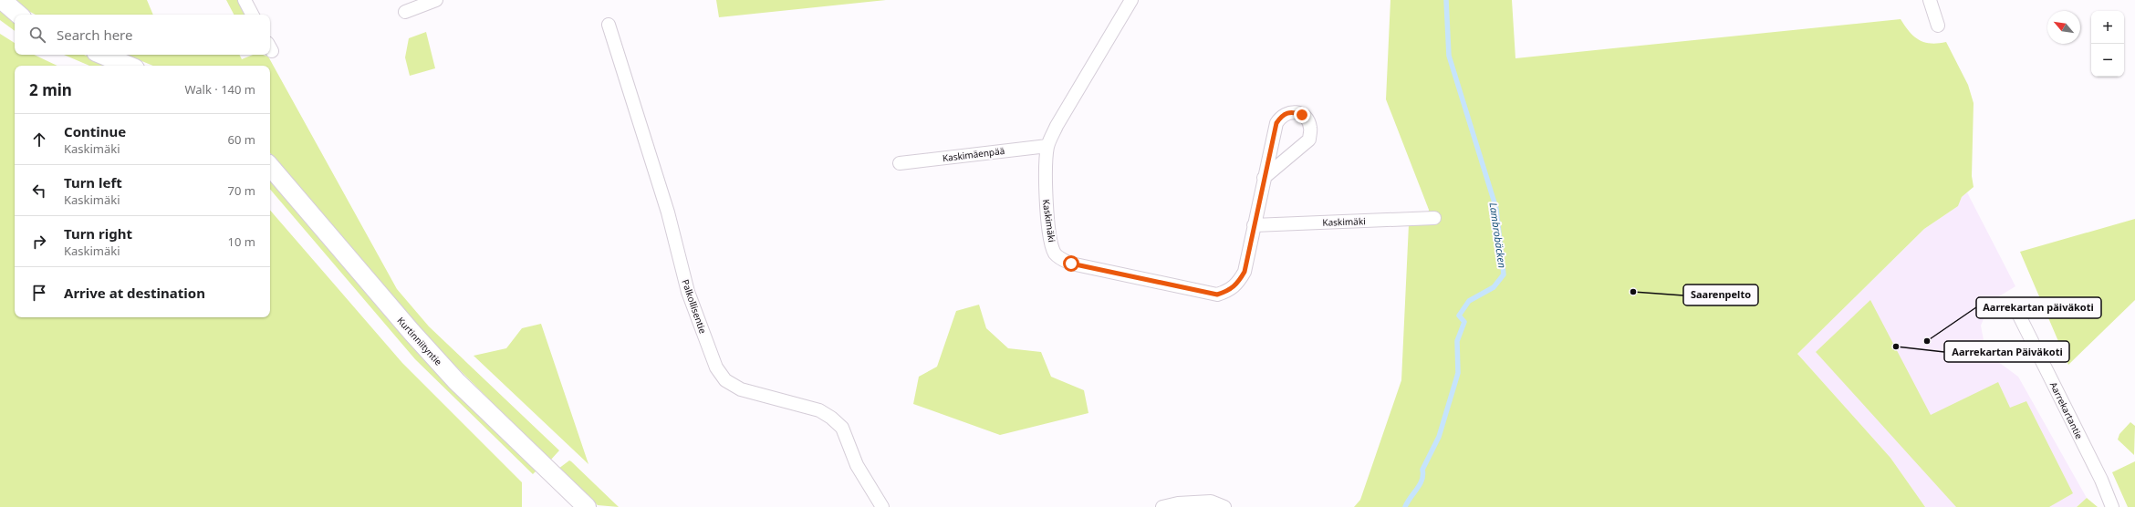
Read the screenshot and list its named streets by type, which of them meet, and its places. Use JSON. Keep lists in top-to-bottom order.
{
  "streets": {
    "street": [
      "Kaskimäenpää",
      "Kaskimäki",
      "Palkollisentie",
      "Kurtinniityntie",
      "Aarrekartantie"
    ]
  },
  "crossings": [
    ["Kaskimäenpää", "Kaskimäki"]
  ],
  "water": ["Lambrobäcken"],
  "places": ["Saarenpelto", "Aarrekartan päiväkoti", "Aarrekartan Päiväkoti"],
  "north": "top left",
  "page": {
    "map_buttons": ["+", "−"],
    "search": "Search here",
    "heading": ["2 min", "Walk · 140 m"],
    "list": [
      ["Continue", "Kaskimäki", "60 m"],
      ["Turn left", "Kaskimäki", "70 m"],
      ["Turn right", "Kaskimäki", "10 m"],
      "Arrive at destination"
    ]
  }
}
